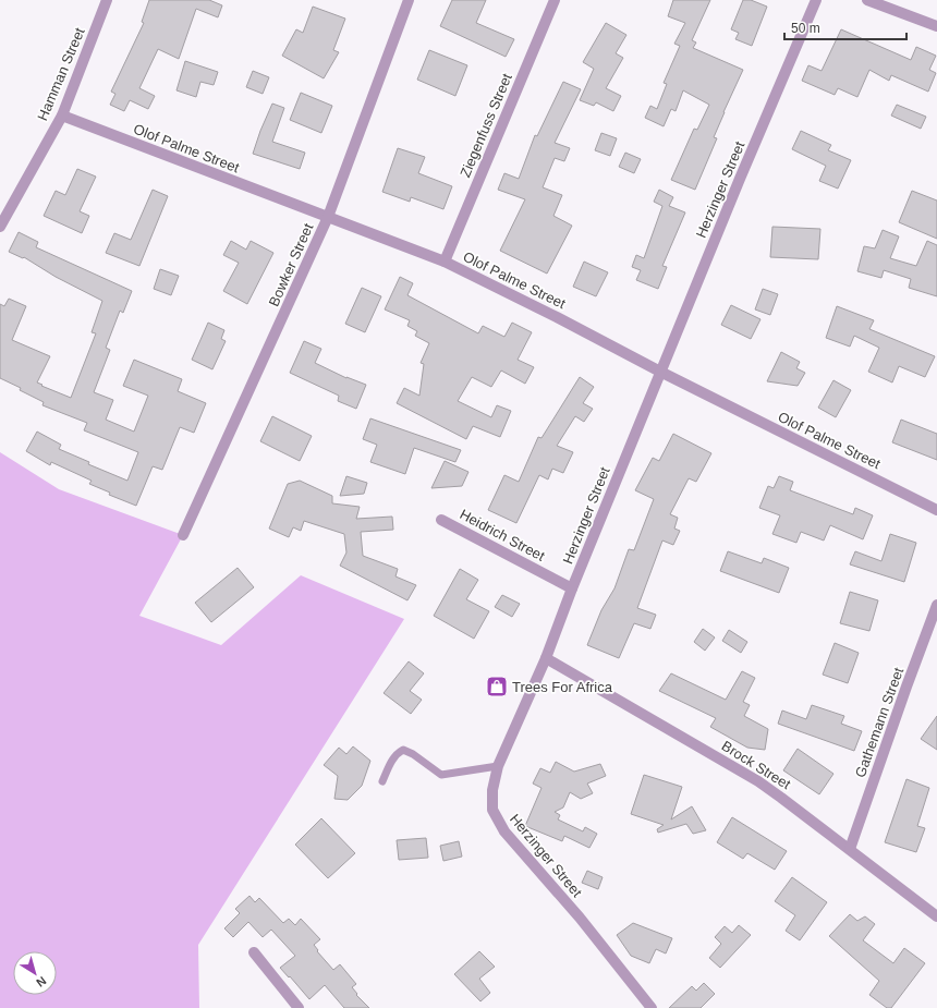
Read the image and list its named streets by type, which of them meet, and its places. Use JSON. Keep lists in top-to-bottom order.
{
  "streets": {
    "street": [
      "Hamman Street",
      "Ziegenfuss Street",
      "Olof Palme Street",
      "Herzinger Street",
      "Bowker Street",
      "Heidrich Street",
      "Gathemann Street",
      "Brock Street"
    ]
  },
  "crossings": [
    ["Hamman Street", "Olof Palme Street"],
    ["Ziegenfuss Street", "Olof Palme Street"],
    ["Olof Palme Street", "Herzinger Street"],
    ["Olof Palme Street", "Bowker Street"],
    ["Herzinger Street", "Heidrich Street"],
    ["Herzinger Street", "Brock Street"],
    ["Gathemann Street", "Brock Street"]
  ],
  "places": {
    "shop": ["Trees For Africa"]
  },
  "scale_bar": "50 m",
  "north": "bottom right"
}
